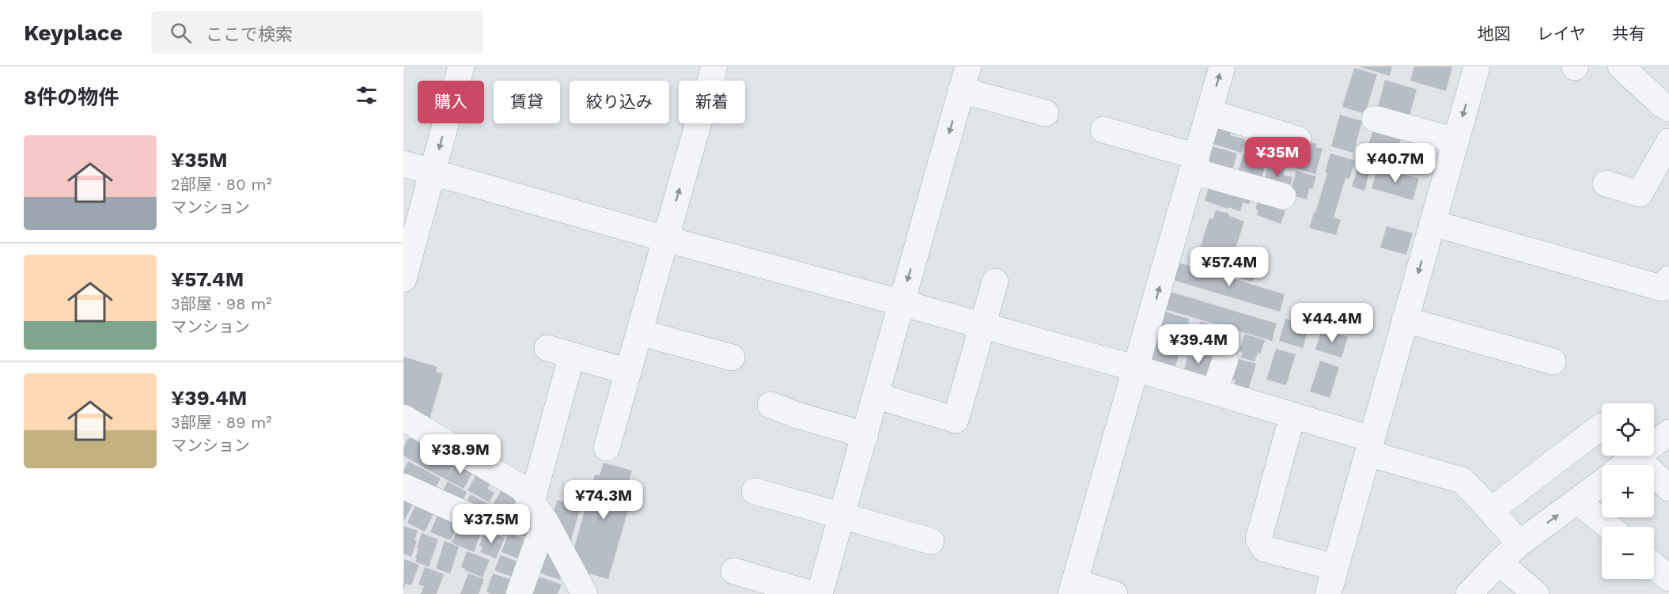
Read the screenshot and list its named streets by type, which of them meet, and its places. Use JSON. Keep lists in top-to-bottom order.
{
  "page": {
    "header": "Keyplace",
    "search": "ここで検索",
    "nav": ["地図", "レイヤ", "共有"],
    "heading": "8件の物件",
    "chip": [
      "購入",
      "賃貸",
      "絞り込み",
      "新着"
    ],
    "list": [
      {
        "name": "¥35M",
        "note": "2部屋 · 80 m² · マンション"
      },
      {
        "name": "¥57.4M",
        "note": "3部屋 · 98 m² · マンション"
      },
      {
        "name": "¥39.4M",
        "note": "3部屋 · 89 m² · マンション"
      }
    ],
    "price": [
      "¥35M",
      "¥40.7M",
      "¥57.4M",
      "¥44.4M",
      "¥39.4M",
      "¥38.9M",
      "¥74.3M",
      "¥37.5M"
    ],
    "map_buttons": ["+", "−"]
  }
}
